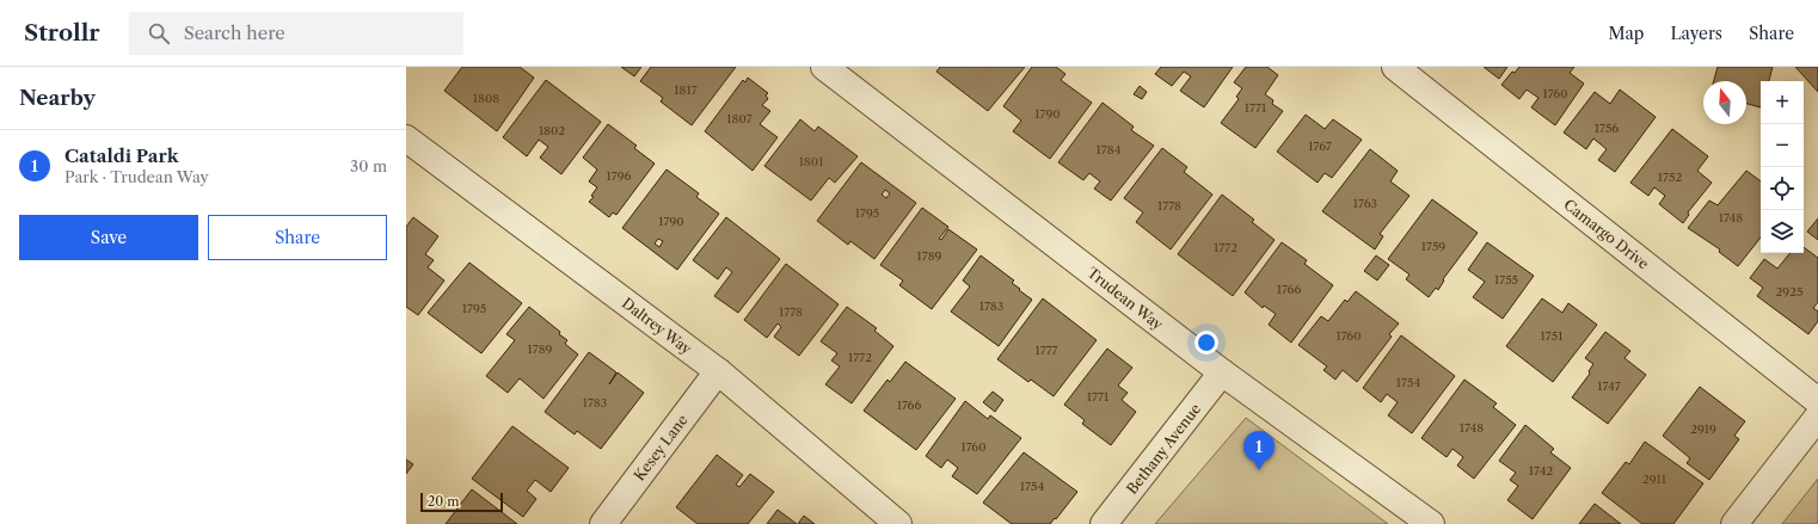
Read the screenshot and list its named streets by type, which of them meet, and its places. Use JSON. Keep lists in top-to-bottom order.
{
  "streets": {
    "street": [
      "Camargo Drive",
      "Trudean Way",
      "Daltrey Way",
      "Kesey Lane",
      "Bethany Avenue"
    ]
  },
  "crossings": [
    ["Trudean Way", "Bethany Avenue"],
    ["Daltrey Way", "Kesey Lane"]
  ],
  "house_numbers": [
    "1817",
    "1760",
    "1808",
    "1771",
    "1790",
    "1807",
    "1756",
    "1802",
    "1767",
    "1784",
    "1801",
    "1796",
    "1752",
    "1763",
    "1778",
    "1795",
    "1748",
    "1790",
    "1759",
    "1772",
    "1789",
    "1755",
    "1766",
    "2925",
    "1783",
    "1795",
    "1778",
    "1760",
    "1751",
    "1789",
    "1777",
    "1772",
    "1754",
    "1747",
    "1771",
    "1783",
    "1766",
    "1748",
    "2919",
    "1760",
    "1742",
    "2911",
    "1754"
  ],
  "scale_bar": "20 m",
  "north": "top",
  "page": {
    "header": "Strollr",
    "search": "Search here",
    "nav": ["Map", "Layers", "Share"],
    "heading": "Nearby",
    "map_buttons": ["+", "−"],
    "list": [
      {
        "mark": "1",
        "name": "Cataldi Park",
        "note": "Park · Trudean Way",
        "value": "30 m"
      }
    ],
    "buttons": ["Save", "Share"],
    "pins": "1",
    "scale": "20 m"
  }
}
